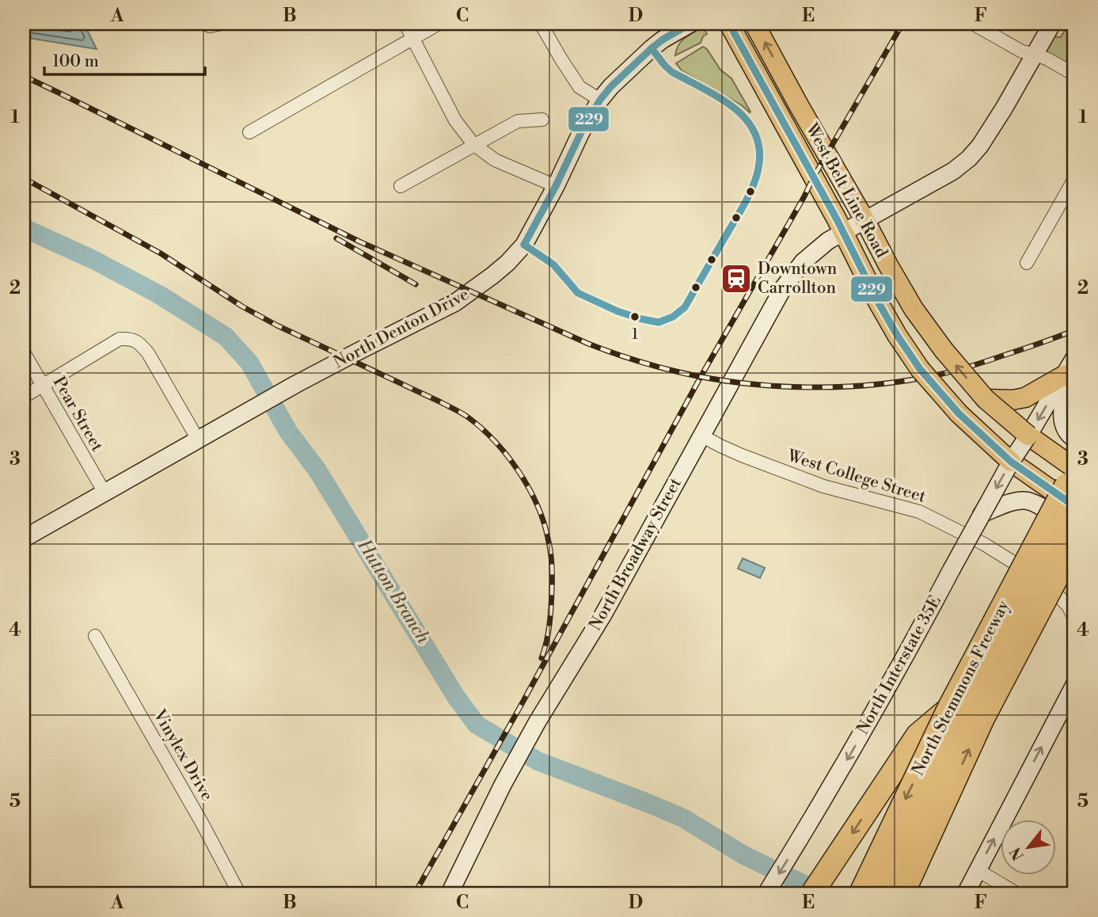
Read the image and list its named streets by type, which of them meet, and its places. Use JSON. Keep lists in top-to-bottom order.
{
  "streets": {
    "highway": ["North Stemmons Freeway"],
    "main road": ["West Belt Line Road"],
    "street": [
      "North Denton Drive",
      "Pear Street",
      "West College Street",
      "North Broadway Street",
      "North Interstate 35E",
      "Vinylex Drive"
    ]
  },
  "crossings": [
    ["West Belt Line Road", "North Broadway Street"],
    ["West Belt Line Road", "North Interstate 35E"],
    ["West Belt Line Road", "North Stemmons Freeway"],
    ["North Denton Drive", "Pear Street"],
    ["West College Street", "North Broadway Street"]
  ],
  "one_way": ["North Interstate 35E"],
  "water": ["Hutton Branch"],
  "places": {
    "station": ["Downtown Carrollton"],
    "other": ["1"]
  },
  "lines": ["transit line 229"],
  "scale_bar": "100 m",
  "north": "bottom left",
  "grid": {
    "columns": [
      "A",
      "B",
      "C",
      "D",
      "E",
      "F"
    ],
    "rows": [
      "1",
      "2",
      "3",
      "4",
      "5"
    ]
  }
}
